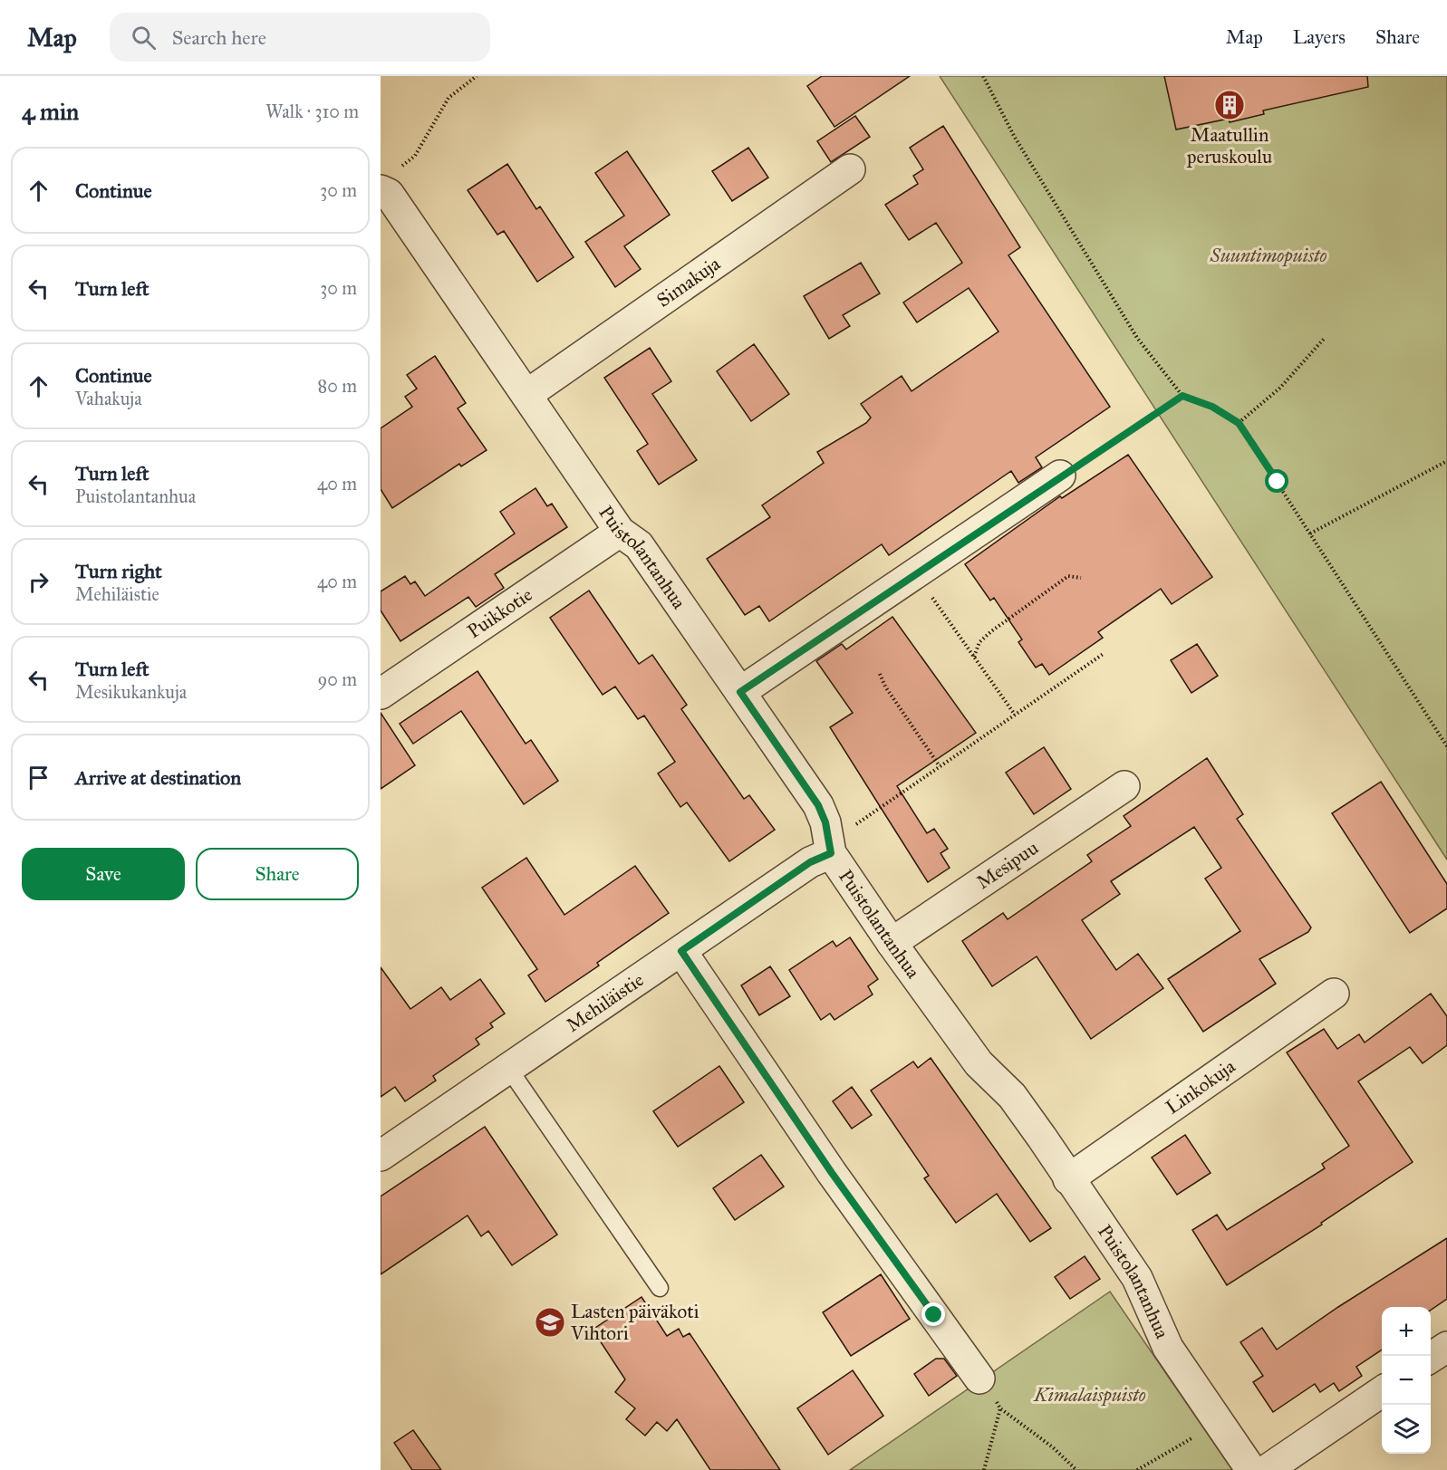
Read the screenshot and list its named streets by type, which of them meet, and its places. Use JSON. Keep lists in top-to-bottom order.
{
  "streets": {
    "street": [
      "Simakuja",
      "Puistolantanhua",
      "Puikkotie",
      "Mesipuu",
      "Mehiläistie",
      "Linkokuja"
    ]
  },
  "crossings": [
    ["Simakuja", "Puistolantanhua"],
    ["Puistolantanhua", "Puikkotie"],
    ["Puistolantanhua", "Mesipuu"],
    ["Puistolantanhua", "Mehiläistie"],
    ["Puistolantanhua", "Linkokuja"]
  ],
  "parks": ["Suuntimopuisto", "Kimalaispuisto"],
  "places": {
    "building": ["Maatullin peruskoulu"],
    "school or university": ["Lasten päiväkoti Vihtori"]
  },
  "page": {
    "header": "Map",
    "search": "Search here",
    "nav": ["Map", "Layers", "Share"],
    "heading": ["4 min", "Walk · 310 m"],
    "list": [
      ["Continue", "30 m"],
      ["Turn left", "30 m"],
      ["Continue", "Vahakuja", "80 m"],
      ["Turn left", "Puistolantanhua", "40 m"],
      ["Turn right", "Mehiläistie", "40 m"],
      ["Turn left", "Mesikukankuja", "90 m"],
      "Arrive at destination"
    ],
    "buttons": ["Save", "Share"],
    "map_buttons": ["+", "−"]
  }
}
